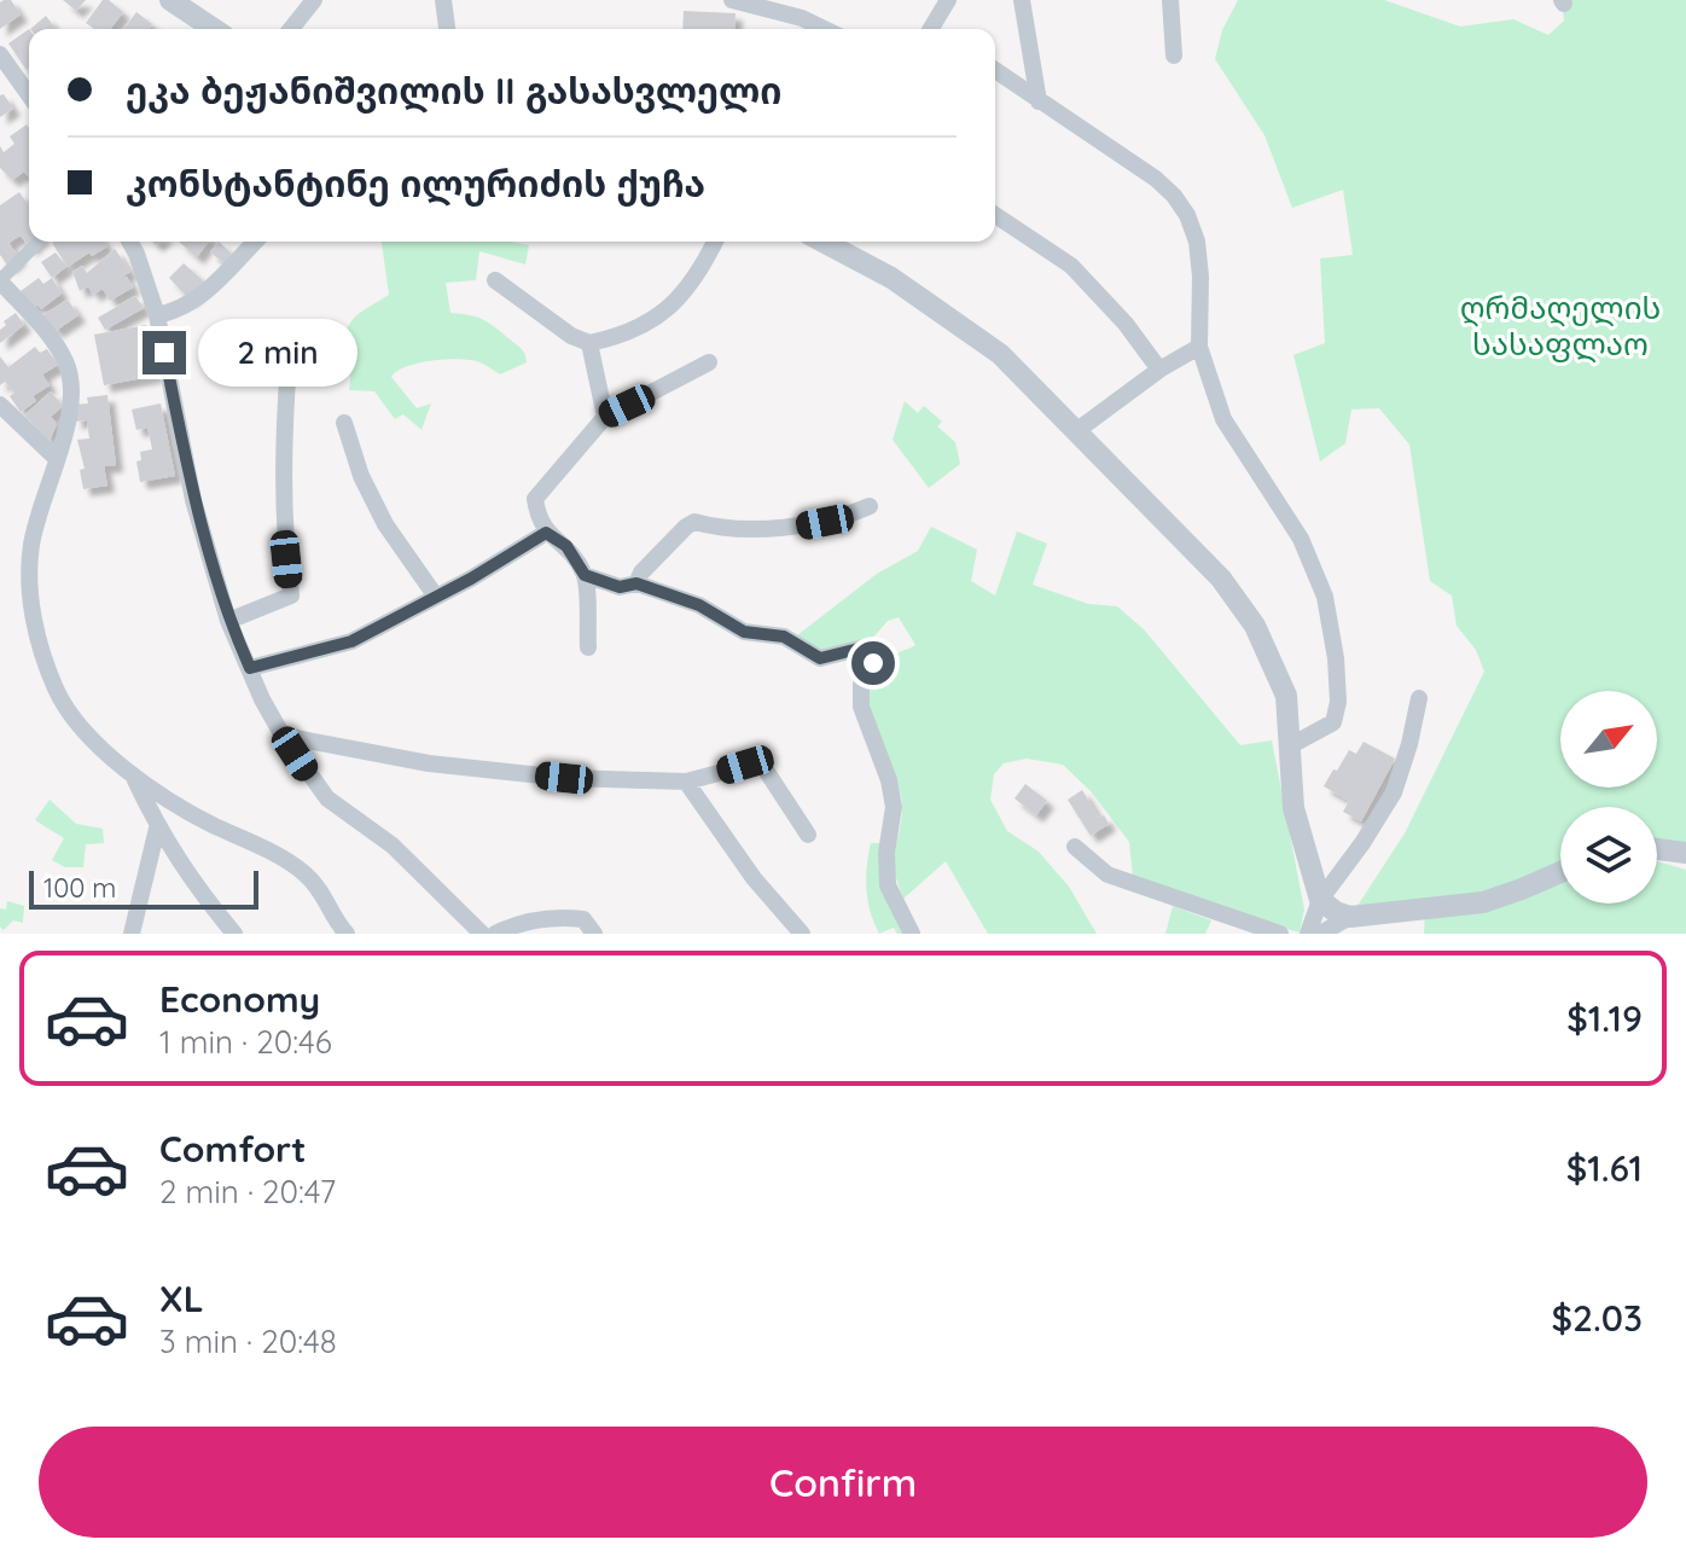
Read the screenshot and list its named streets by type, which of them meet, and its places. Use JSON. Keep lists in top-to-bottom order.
{
  "parks": ["ღრმაღელის სასაფლაო"],
  "scale_bar": "100 m",
  "north": "top right",
  "page": {
    "banner": ["ეკა ბეჟანიშვილის II გასასვლელი", "კონსტანტინე ილურიძის ქუჩა"],
    "bubble": "2 min",
    "scale": "100 m",
    "list": [
      {
        "name": "Economy",
        "note": "1 min · 20:46",
        "value": "$1.19"
      },
      {
        "name": "Comfort",
        "note": "2 min · 20:47",
        "value": "$1.61"
      },
      {
        "name": "XL",
        "note": "3 min · 20:48",
        "value": "$2.03"
      }
    ],
    "buttons": "Confirm"
  }
}
